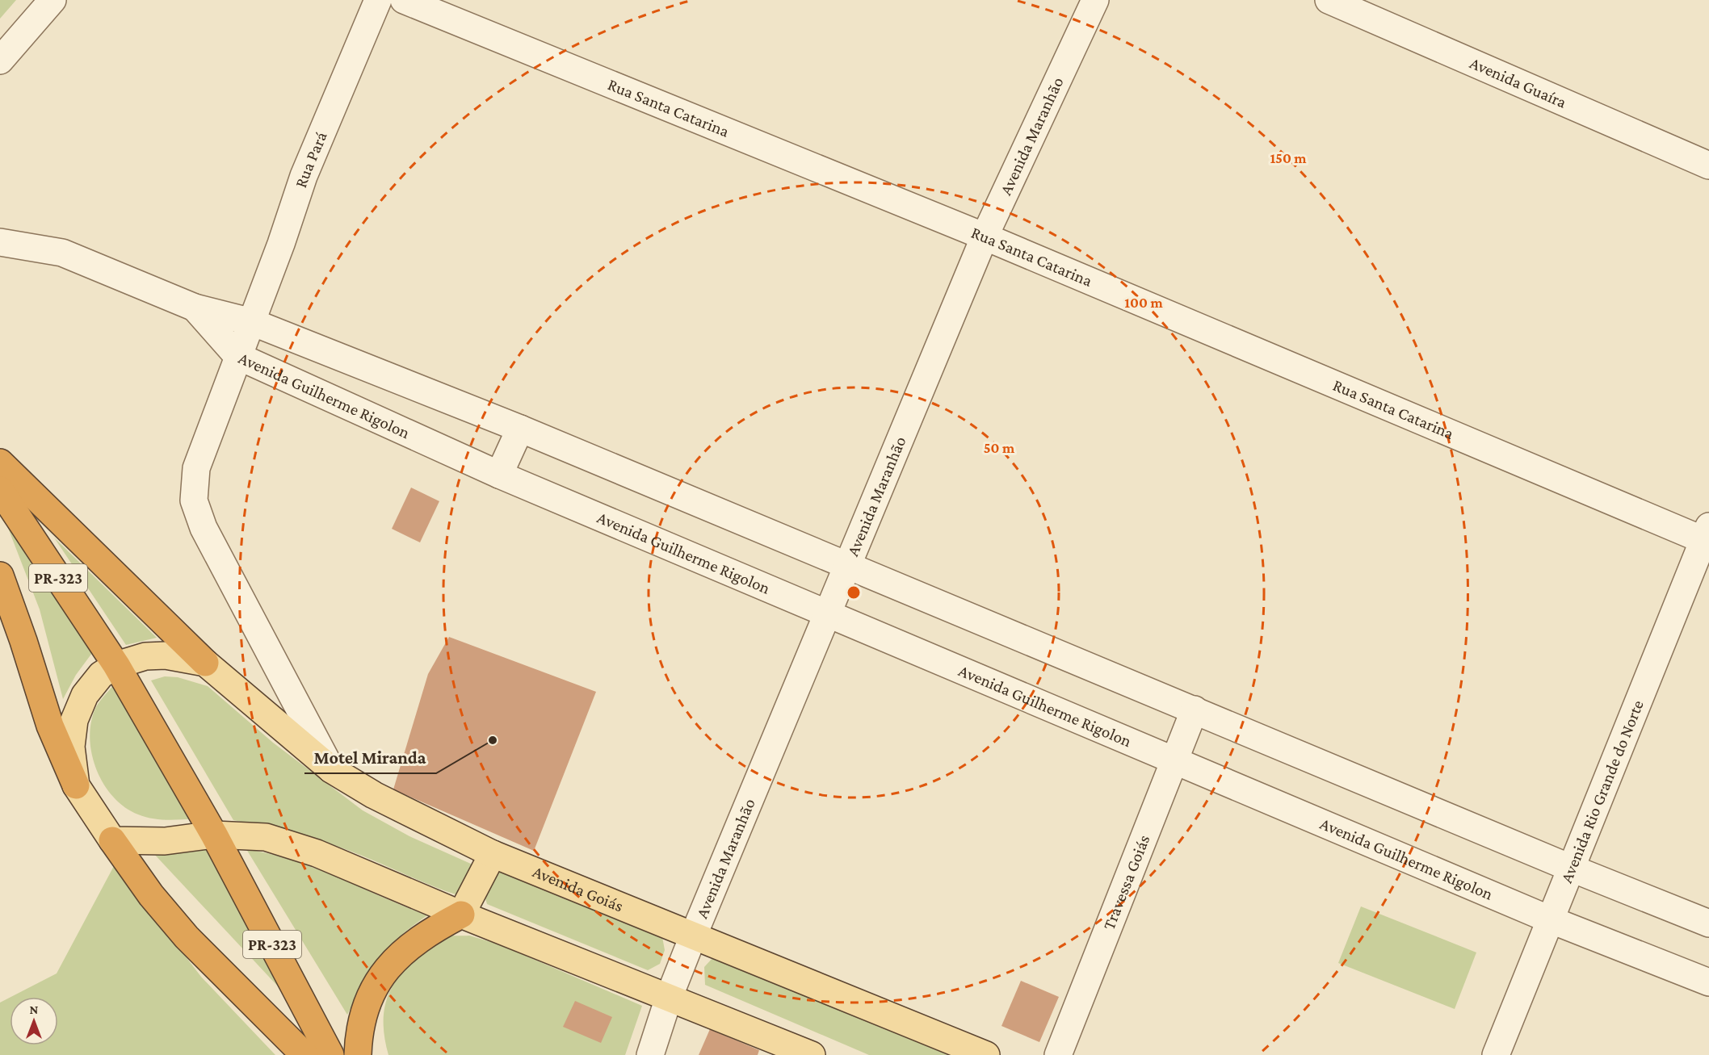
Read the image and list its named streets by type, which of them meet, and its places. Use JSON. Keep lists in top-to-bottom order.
{
  "streets": {
    "highway": ["PR-323"],
    "main road": ["Avenida Goiás"],
    "street": [
      "Avenida Guaíra",
      "Rua Santa Catarina",
      "Avenida Maranhão",
      "Rua Pará",
      "Avenida Guilherme Rigolon",
      "Avenida Rio Grande do Norte",
      "Travessa Goiás"
    ]
  },
  "crossings": [
    ["Rua Santa Catarina", "Avenida Maranhão"],
    ["Rua Santa Catarina", "Avenida Rio Grande do Norte"],
    ["Avenida Maranhão", "Avenida Guilherme Rigolon"],
    ["Avenida Maranhão", "Avenida Goiás"],
    ["Rua Pará", "Avenida Guilherme Rigolon"],
    ["Avenida Guilherme Rigolon", "Avenida Rio Grande do Norte"],
    ["Avenida Guilherme Rigolon", "Travessa Goiás"]
  ],
  "places": ["Motel Miranda"],
  "north": "top",
  "rings": ["150 m", "100 m", "50 m"]
}
